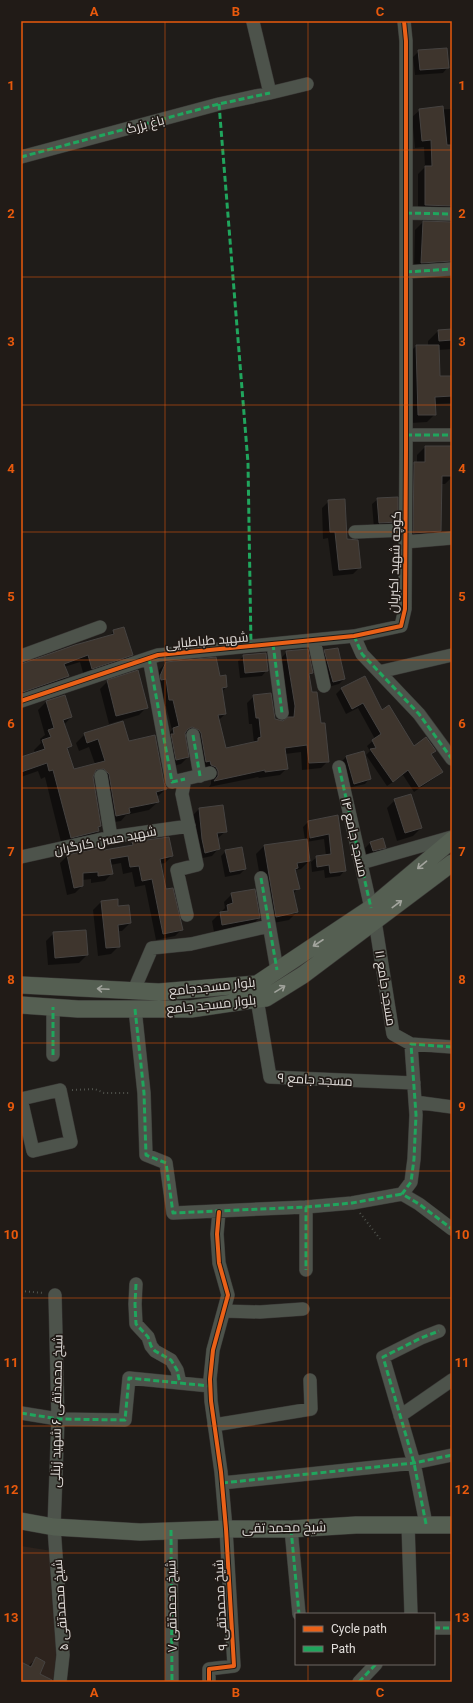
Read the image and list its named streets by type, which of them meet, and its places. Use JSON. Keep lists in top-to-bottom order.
{
  "streets": {
    "main road": ["بلوار مسجدجامع", "بلوار مسجد جامع", "شیخ محمد تقی"],
    "street": [
      "باغ بزرگ",
      "کوچه شهید اکبریان",
      "شهید طباطبایی",
      "مسجد جامع ۱۴",
      "شهید حسن کارگران",
      "مسجد جامع ۱۱",
      "مسجد جامع ۹",
      "شیخ محمدتقی ۶ شهید زینلی",
      "شیخ محمدتقی ۵",
      "شیخ محمدتقی ۹",
      "شیخ محمدتقی ۷"
    ]
  },
  "crossings": [
    ["کوچه شهید اکبریان", "شهید طباطبایی"],
    ["مسجد جامع ۱۴", "بلوار مسجدجامع"],
    ["مسجد جامع ۱۴", "مسجد جامع ۱۱"],
    ["مسجد جامع ۱۴", "بلوار مسجد جامع"],
    ["بلوار مسجدجامع", "مسجد جامع ۱۱"],
    ["بلوار مسجدجامع", "بلوار مسجد جامع"],
    ["مسجد جامع ۱۱", "بلوار مسجد جامع"],
    ["بلوار مسجد جامع", "مسجد جامع ۹"],
    ["شیخ محمدتقی ۶ شهید زینلی", "شیخ محمد تقی"],
    ["شیخ محمدتقی ۶ شهید زینلی", "شیخ محمدتقی ۵"],
    ["شیخ محمد تقی", "شیخ محمدتقی ۵"],
    ["شیخ محمد تقی", "شیخ محمدتقی ۹"],
    ["شیخ محمد تقی", "شیخ محمدتقی ۷"]
  ],
  "one_way": ["بلوار مسجدجامع", "بلوار مسجد جامع"],
  "legend": ["Cycle path", "Path"],
  "grid": {
    "columns": ["A", "B", "C"],
    "rows": [
      "1",
      "2",
      "3",
      "4",
      "5",
      "6",
      "7",
      "8",
      "9",
      "10",
      "11",
      "12",
      "13"
    ]
  }
}
